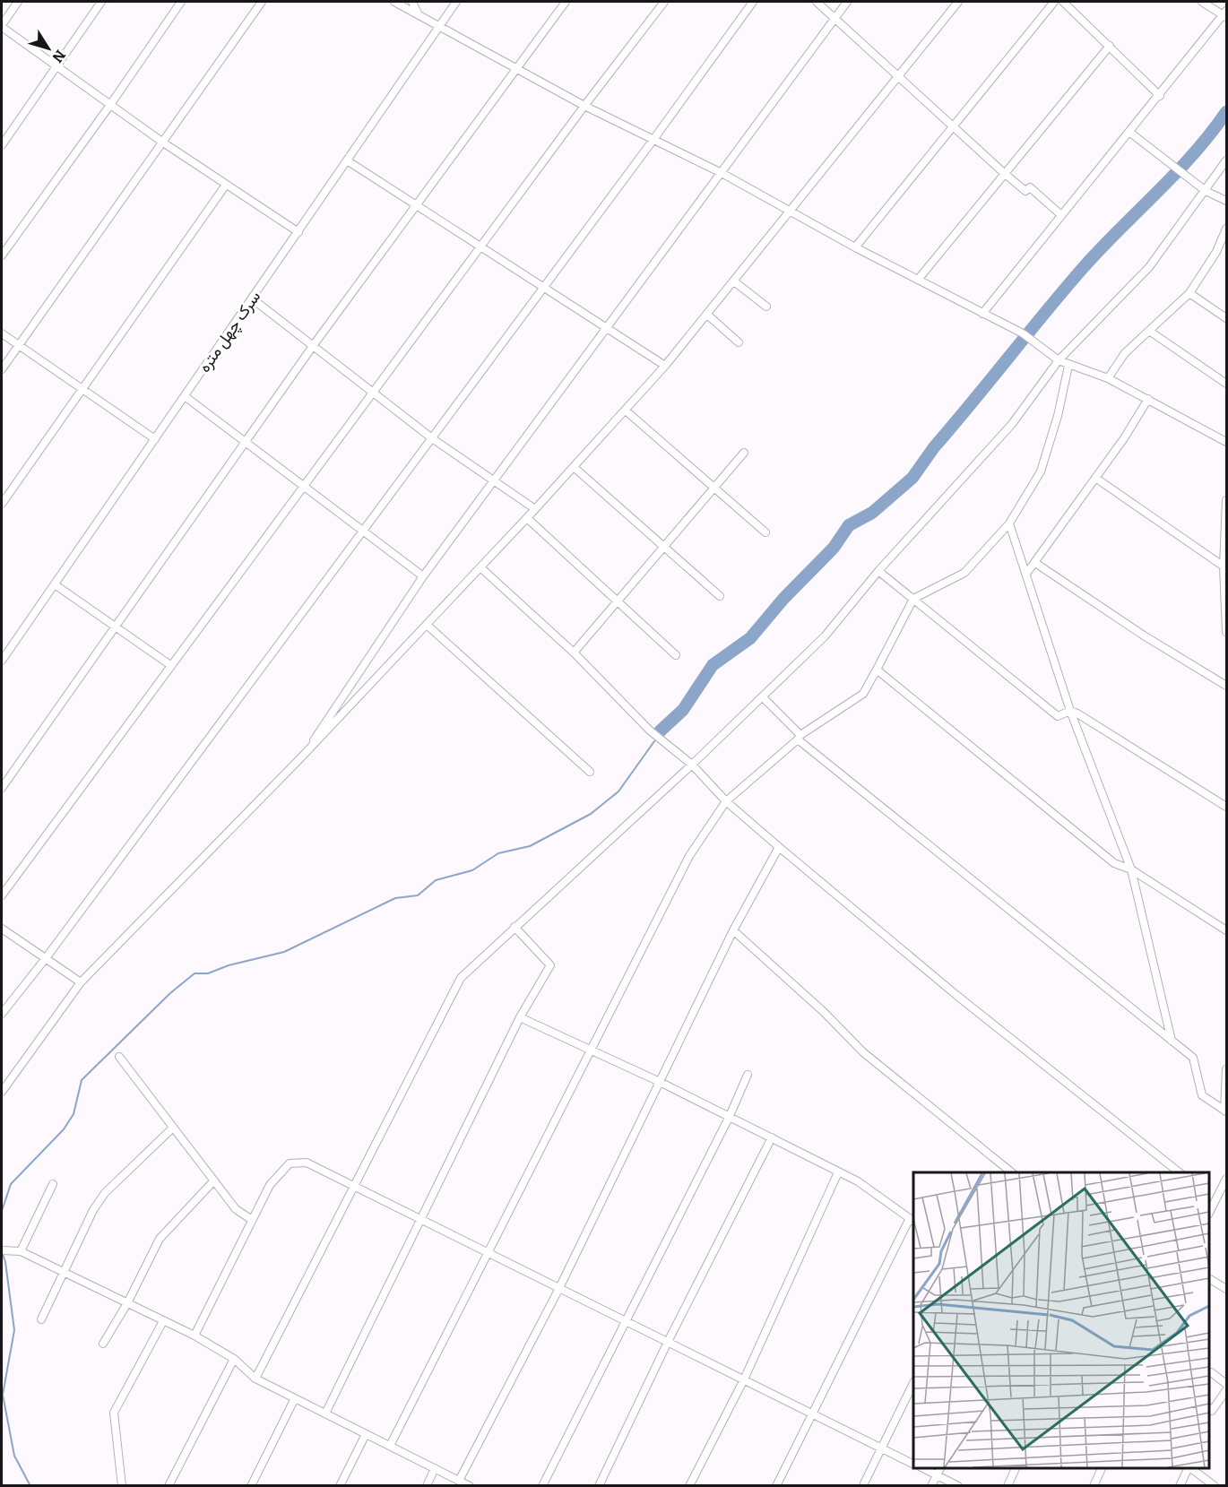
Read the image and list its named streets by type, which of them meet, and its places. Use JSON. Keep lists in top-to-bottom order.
{
  "streets": {
    "street": ["سرک چهل متره"]
  },
  "north": "bottom right"
}
